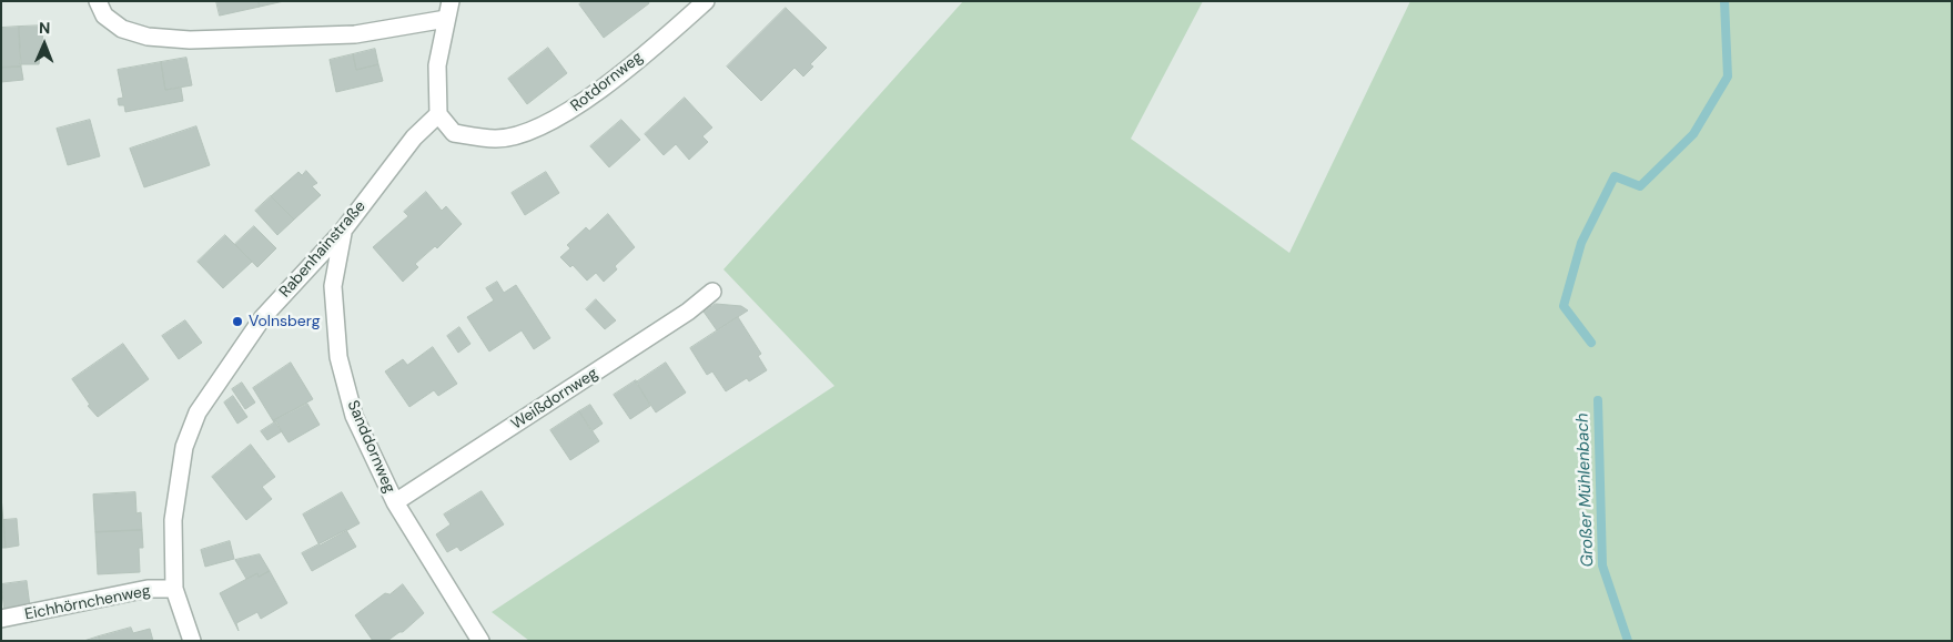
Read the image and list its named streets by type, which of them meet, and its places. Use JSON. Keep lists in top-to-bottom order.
{
  "streets": {
    "street": [
      "Rotdornweg",
      "Rabenhainstraße",
      "Weißdornweg",
      "Sanddornweg",
      "Eichhörnchenweg"
    ]
  },
  "crossings": [
    ["Rotdornweg", "Rabenhainstraße"],
    ["Rabenhainstraße", "Sanddornweg"],
    ["Rabenhainstraße", "Eichhörnchenweg"],
    ["Weißdornweg", "Sanddornweg"]
  ],
  "water": ["Großer Mühlenbach"],
  "places": ["Volnsberg"],
  "north": "top"
}
